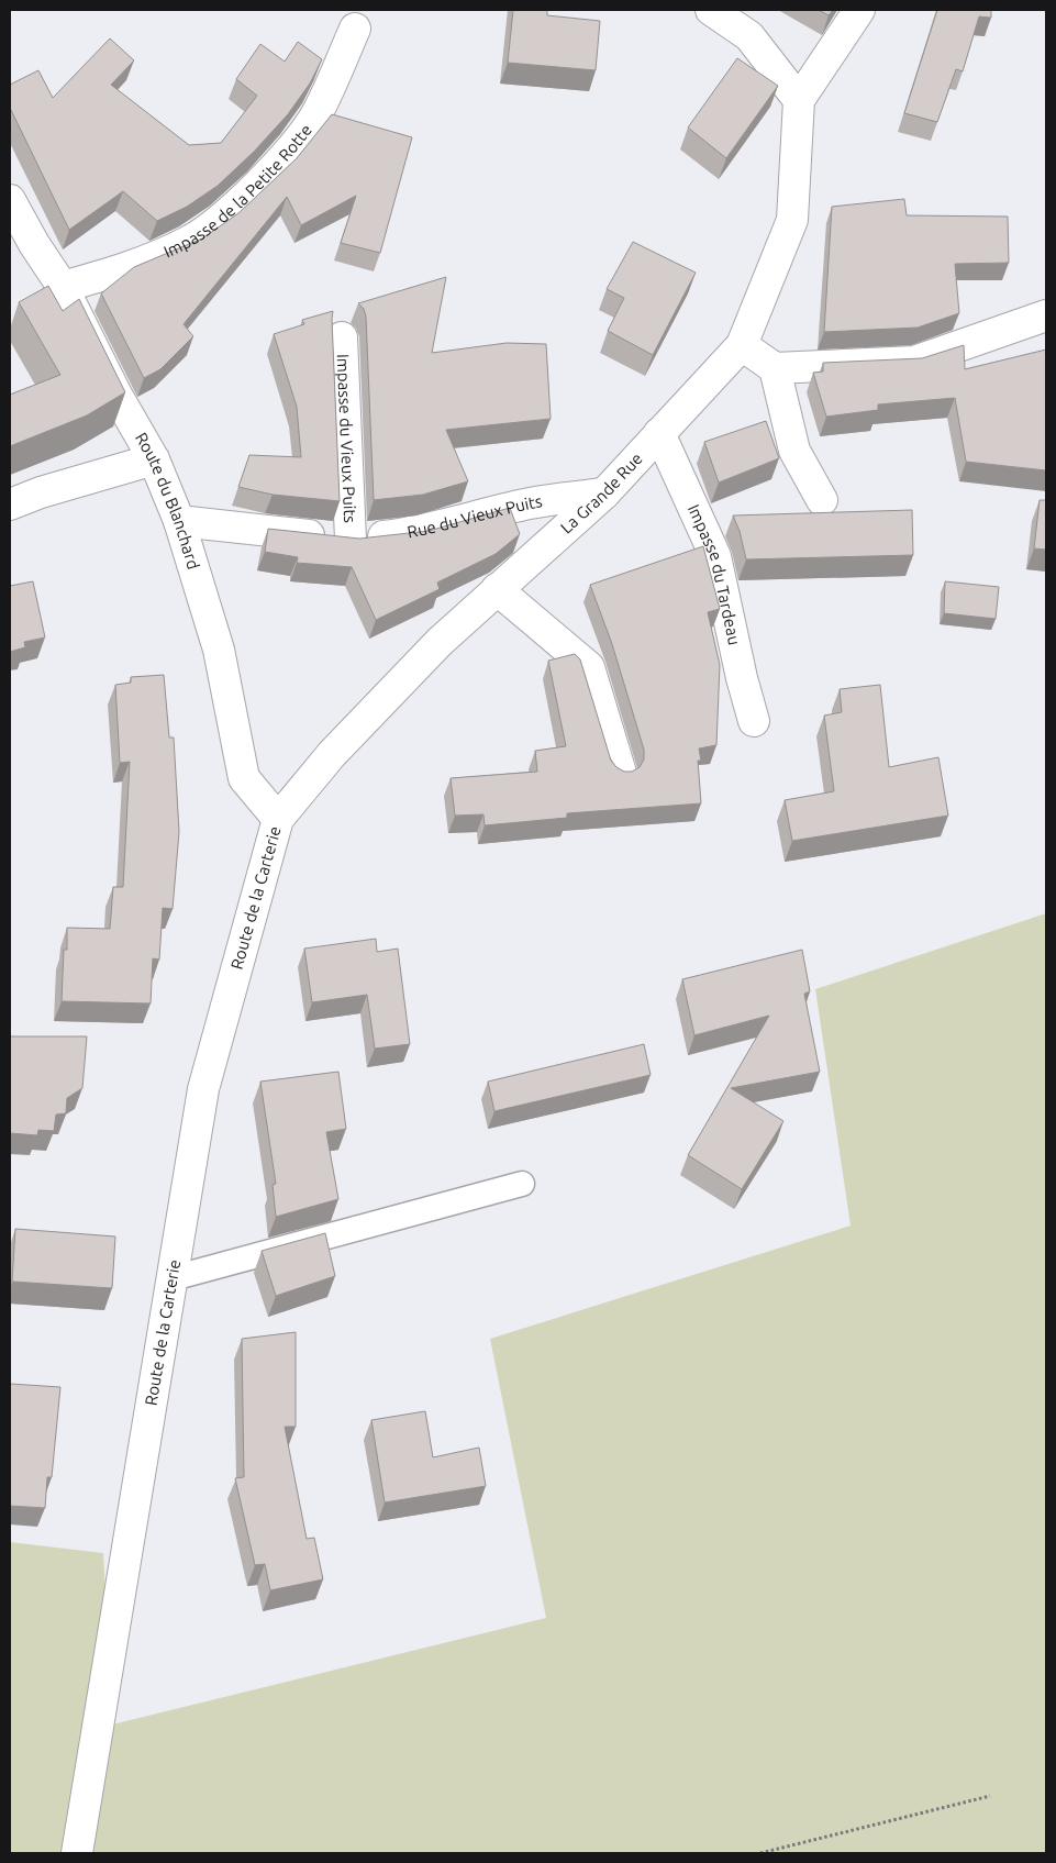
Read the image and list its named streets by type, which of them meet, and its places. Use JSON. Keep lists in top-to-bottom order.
{
  "streets": {
    "street": [
      "Impasse de la Petite Rotte",
      "Impasse du Vieux Puits",
      "La Grande Rue",
      "Route du Blanchard",
      "Rue du Vieux Puits",
      "Impasse du Tardeau",
      "Route de la Carterie"
    ]
  },
  "crossings": [
    ["Impasse de la Petite Rotte", "Route du Blanchard"],
    ["Impasse du Vieux Puits", "Rue du Vieux Puits"],
    ["La Grande Rue", "Route du Blanchard"],
    ["La Grande Rue", "Rue du Vieux Puits"],
    ["La Grande Rue", "Impasse du Tardeau"],
    ["La Grande Rue", "Route de la Carterie"],
    ["Route du Blanchard", "Rue du Vieux Puits"],
    ["Route du Blanchard", "Route de la Carterie"]
  ]
}
